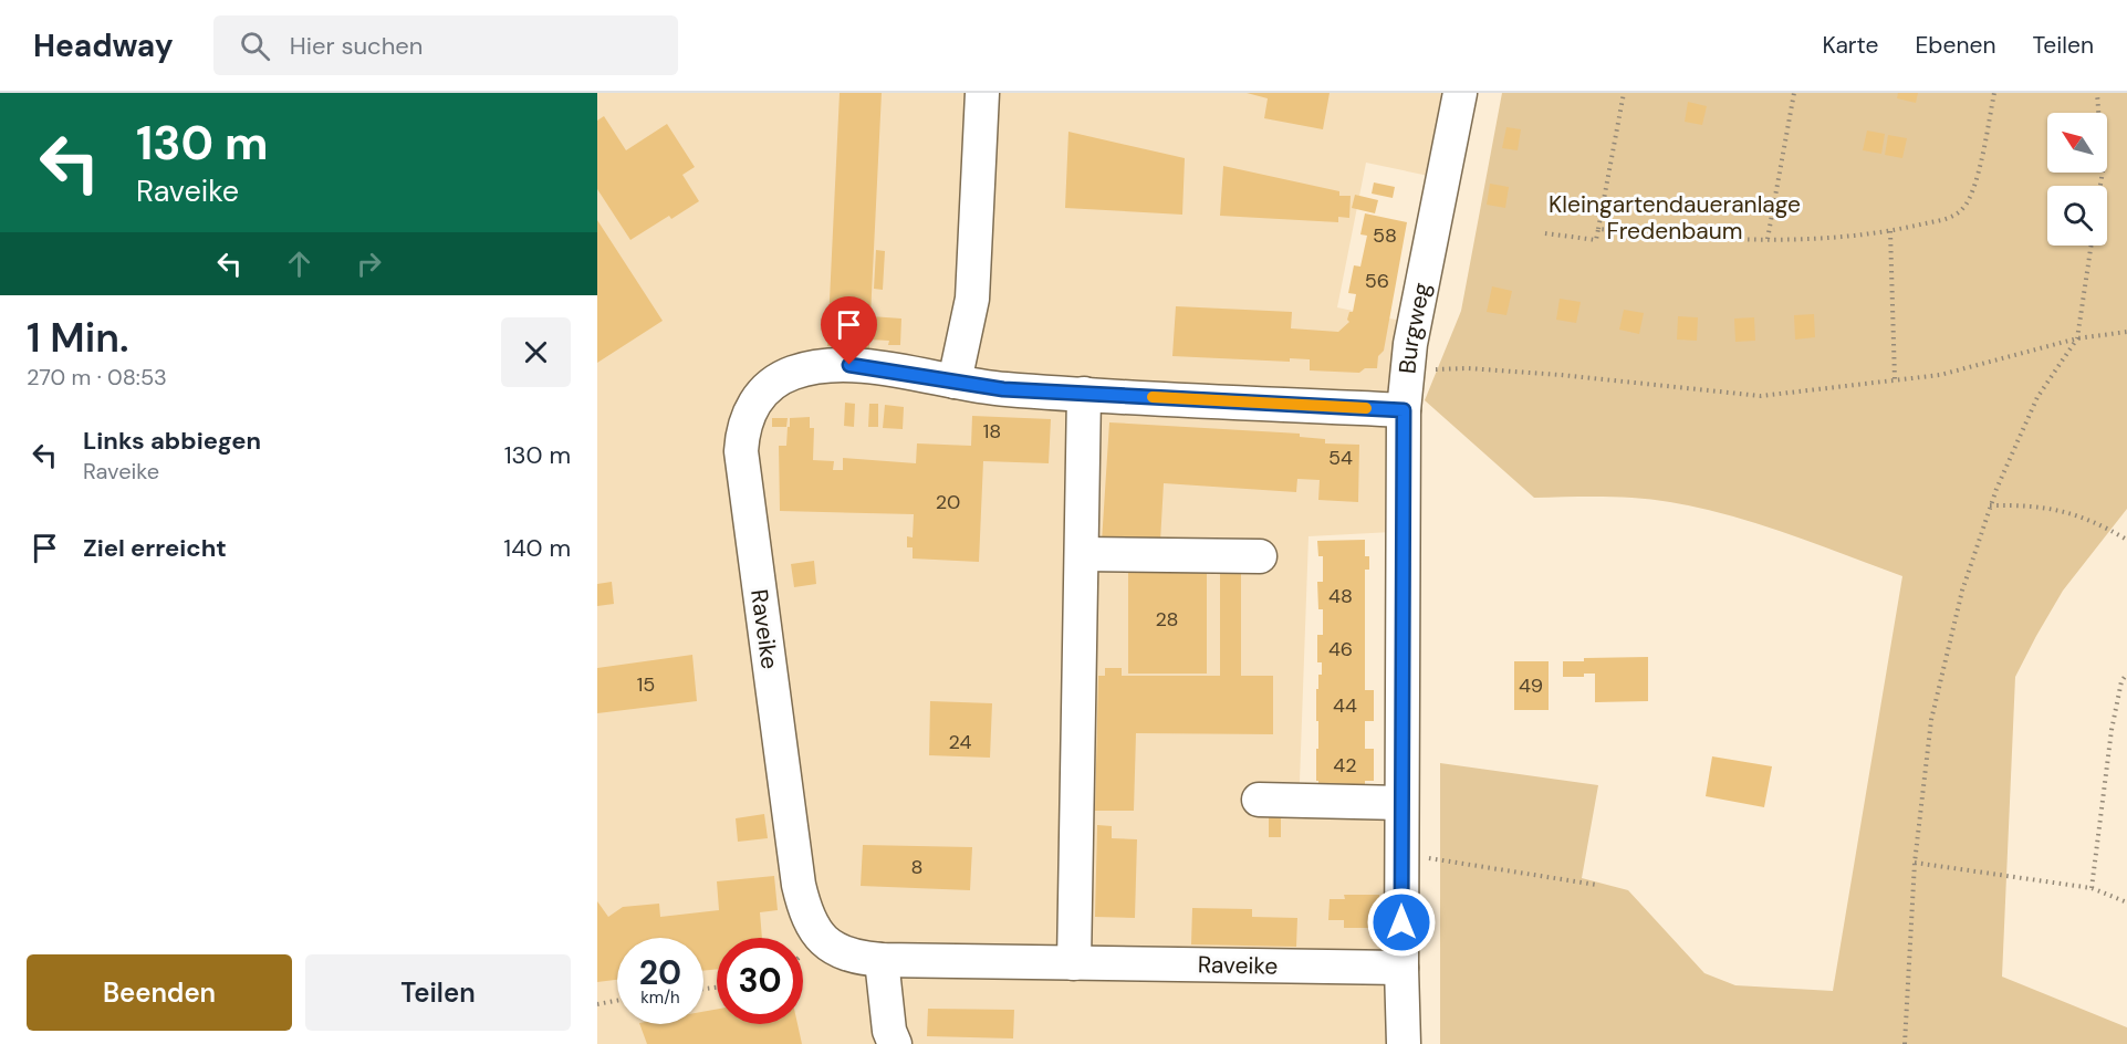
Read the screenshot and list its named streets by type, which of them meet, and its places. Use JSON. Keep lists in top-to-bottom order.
{
  "streets": {
    "street": ["Burgweg", "Raveike"]
  },
  "crossings": [
    ["Burgweg", "Raveike"]
  ],
  "parks": ["Kleingartendaueranlage Fredenbaum"],
  "house_numbers": [
    "58",
    "56",
    "18",
    "54",
    "20",
    "48",
    "28",
    "46",
    "15",
    "49",
    "44",
    "24",
    "42",
    "8"
  ],
  "north": "top left",
  "page": {
    "header": "Headway",
    "search": "Hier suchen",
    "nav": ["Karte", "Ebenen", "Teilen"],
    "turn": ["130 m", "Raveike"],
    "heading": ["1 Min.", "270 m · 08:53"],
    "list": [
      {
        "name": "Links abbiegen",
        "note": "Raveike",
        "value": "130 m"
      },
      {
        "name": "Ziel erreicht",
        "value": "140 m"
      }
    ],
    "speed": "20 km/h",
    "limit": "30",
    "buttons": ["Beenden", "Teilen"]
  }
}
